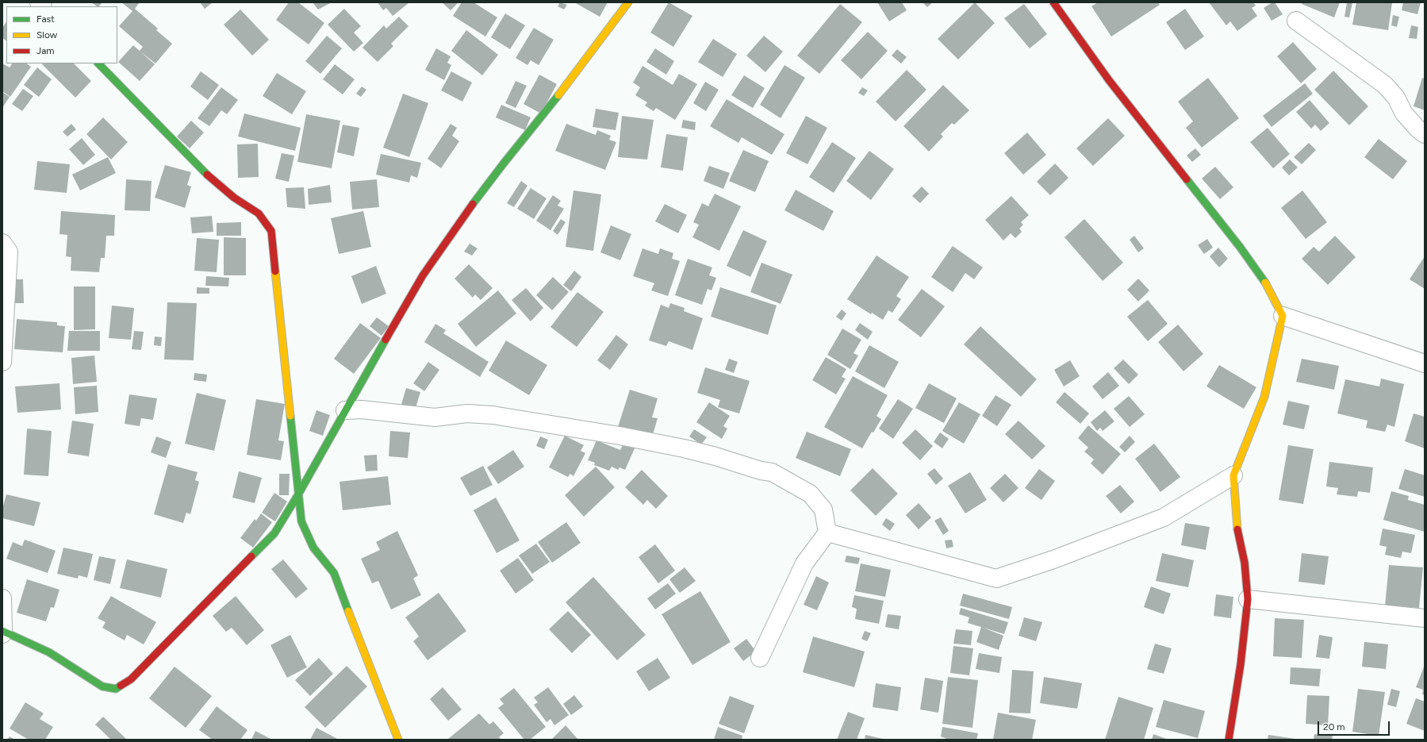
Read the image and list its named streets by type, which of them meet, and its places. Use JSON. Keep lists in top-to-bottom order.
{
  "legend": ["Fast", "Slow", "Jam"],
  "scale_bar": "20 m"
}
